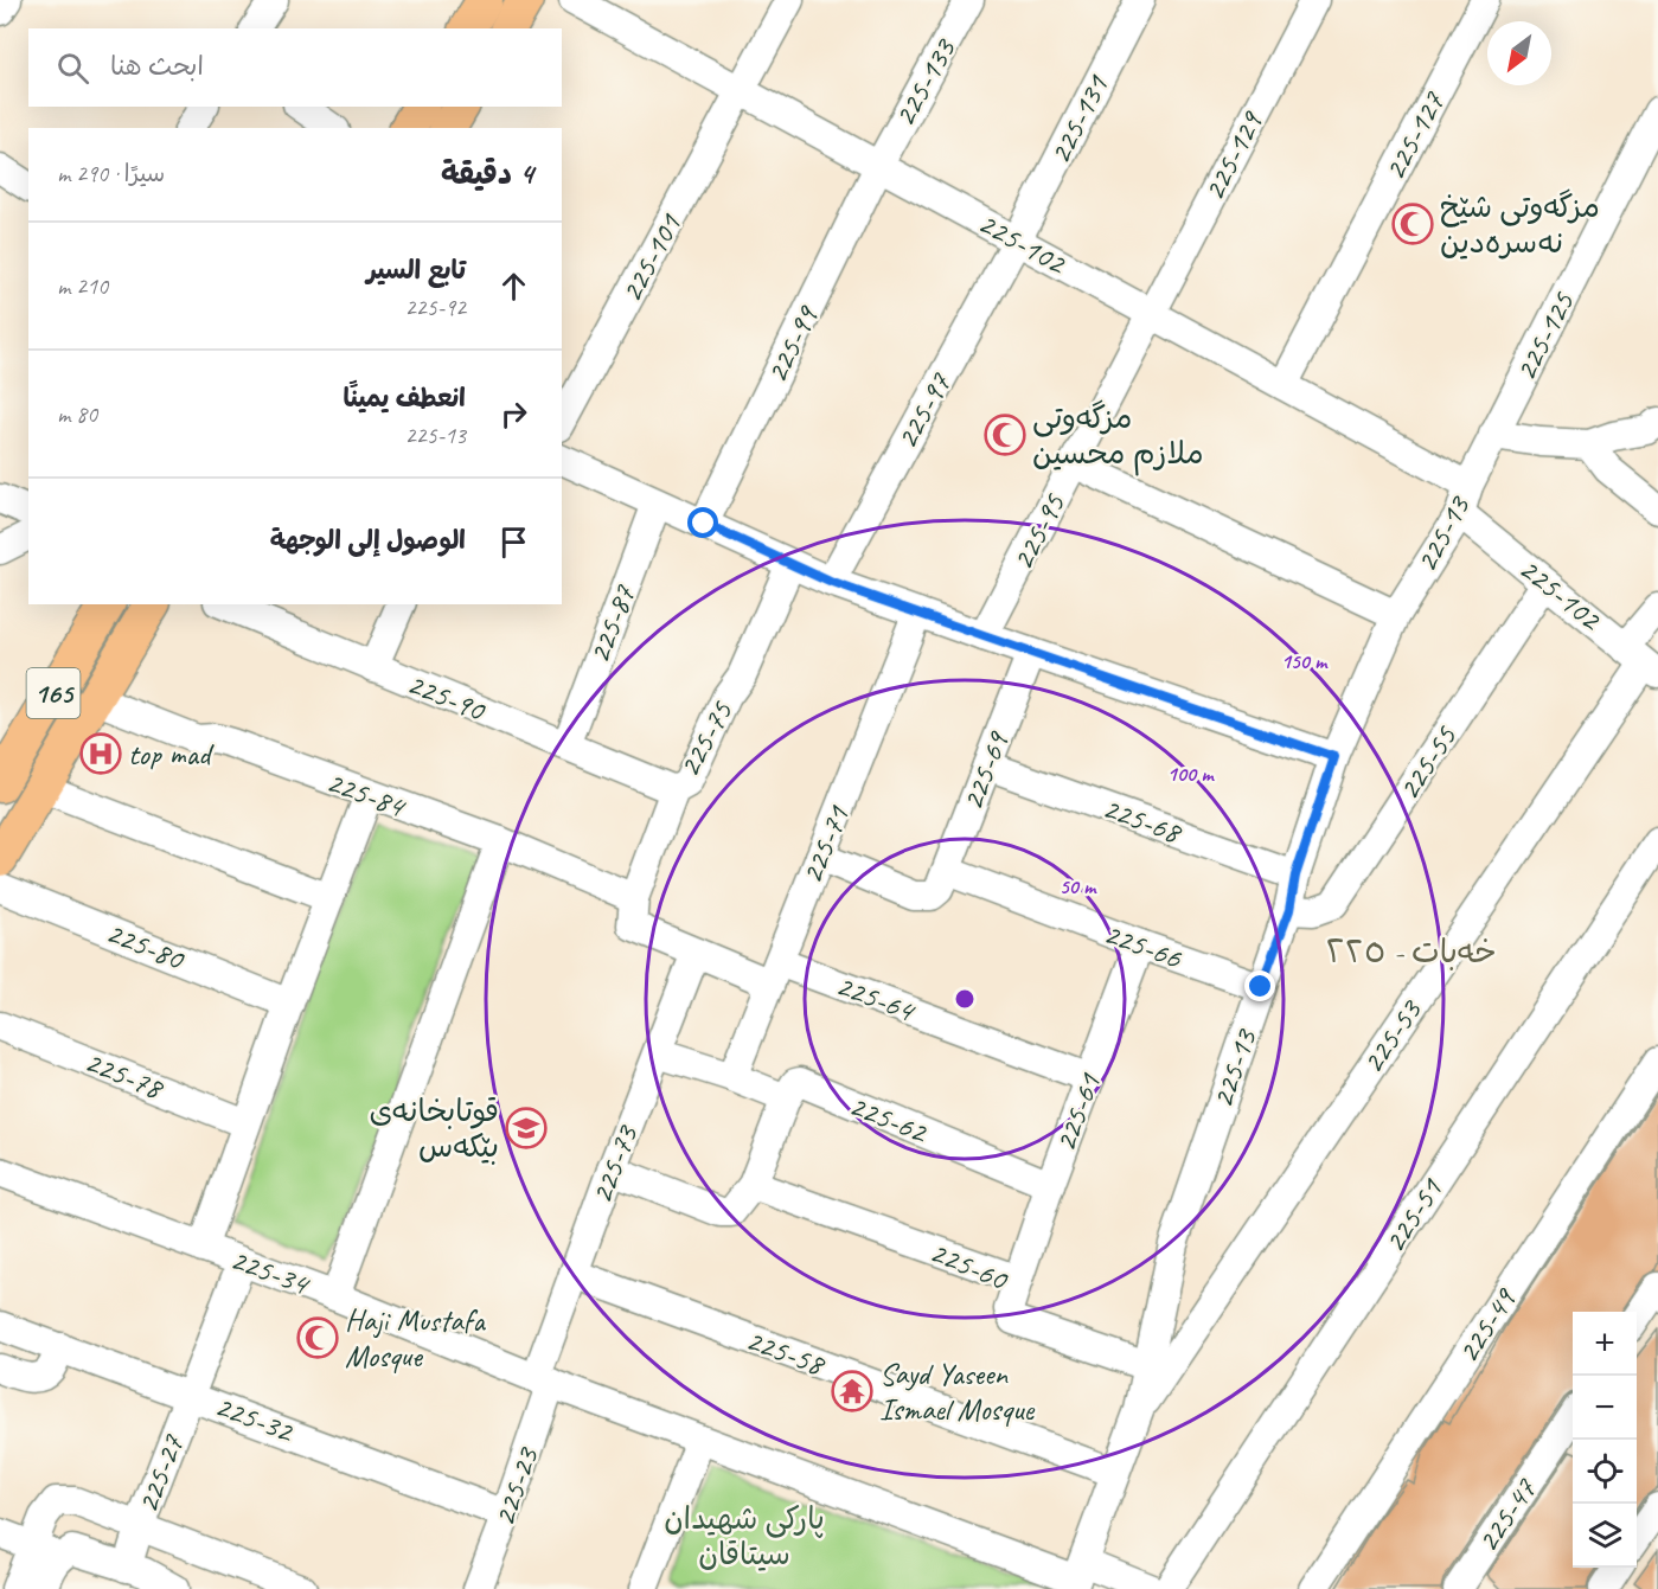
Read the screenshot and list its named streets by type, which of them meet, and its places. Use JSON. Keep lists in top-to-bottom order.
{
  "streets": {
    "main road": ["165"],
    "street": [
      "225-133",
      "225-131",
      "225-127",
      "225-129",
      "225-102",
      "225-101",
      "225-125",
      "225-99",
      "225-97",
      "225-95",
      "225-13",
      "225-87",
      "225-90",
      "225-75",
      "225-55",
      "225-69",
      "225-84",
      "225-68",
      "225-71",
      "225-80",
      "225-66",
      "225-64",
      "225-53",
      "225-78",
      "225-61",
      "225-62",
      "225-73",
      "225-51",
      "225-60",
      "225-34",
      "225-49",
      "225-58",
      "225-32",
      "225-27",
      "225-23",
      "225-47"
    ]
  },
  "crossings": [
    ["225-133", "225-102"],
    ["225-133", "225-99"],
    ["225-131", "225-102"],
    ["225-131", "225-97"],
    ["225-127", "225-102"],
    ["225-129", "225-102"],
    ["225-129", "225-95"],
    ["225-102", "225-101"],
    ["225-102", "225-125"],
    ["225-102", "225-99"],
    ["225-102", "225-97"],
    ["225-102", "225-95"],
    ["225-102", "225-13"],
    ["225-102", "225-55"],
    ["225-102", "225-53"],
    ["225-125", "225-13"],
    ["225-13", "225-55"],
    ["225-13", "225-68"],
    ["225-13", "225-66"],
    ["225-13", "225-53"],
    ["225-13", "225-60"],
    ["225-13", "225-34"],
    ["225-13", "225-58"],
    ["225-87", "225-90"],
    ["165", "225-84"],
    ["225-90", "225-75"],
    ["225-75", "225-84"],
    ["225-69", "225-68"],
    ["225-69", "225-66"],
    ["225-84", "225-64"],
    ["225-84", "225-73"],
    ["225-71", "225-64"],
    ["225-66", "225-61"],
    ["225-64", "225-61"],
    ["225-64", "225-73"],
    ["225-61", "225-62"],
    ["225-61", "225-60"],
    ["225-73", "225-34"],
    ["225-73", "225-58"],
    ["225-73", "225-23"],
    ["225-34", "225-27"],
    ["225-34", "225-23"],
    ["225-32", "225-27"],
    ["225-32", "225-23"]
  ],
  "districts": ["خەبات - ٢٢٥"],
  "parks": ["پارکی شهیدان سیتاقان"],
  "places": {
    "mosque": ["مزگه‌وتی شێخ نه‌سرەدین", "مزگه‌وتی ملازم محسین", "Haji Mustafa Mosque"],
    "hospital": ["top mad"],
    "school or university": ["قوتابخانەی بێكه‌س"],
    "temple": ["Sayd Yaseen Ismael Mosque"]
  },
  "north": "bottom left",
  "page": {
    "search": "ابحث هنا",
    "heading": ["4 دقيقة", "سيرًا · 290 m"],
    "list": [
      ["تابع السير", "225-92", "210 m"],
      ["انعطف يمينًا", "225-13", "80 m"],
      "الوصول إلى الوجهة"
    ],
    "map_buttons": ["+", "−"]
  },
  "rings": ["150 m", "100 m", "50 m"]
}
